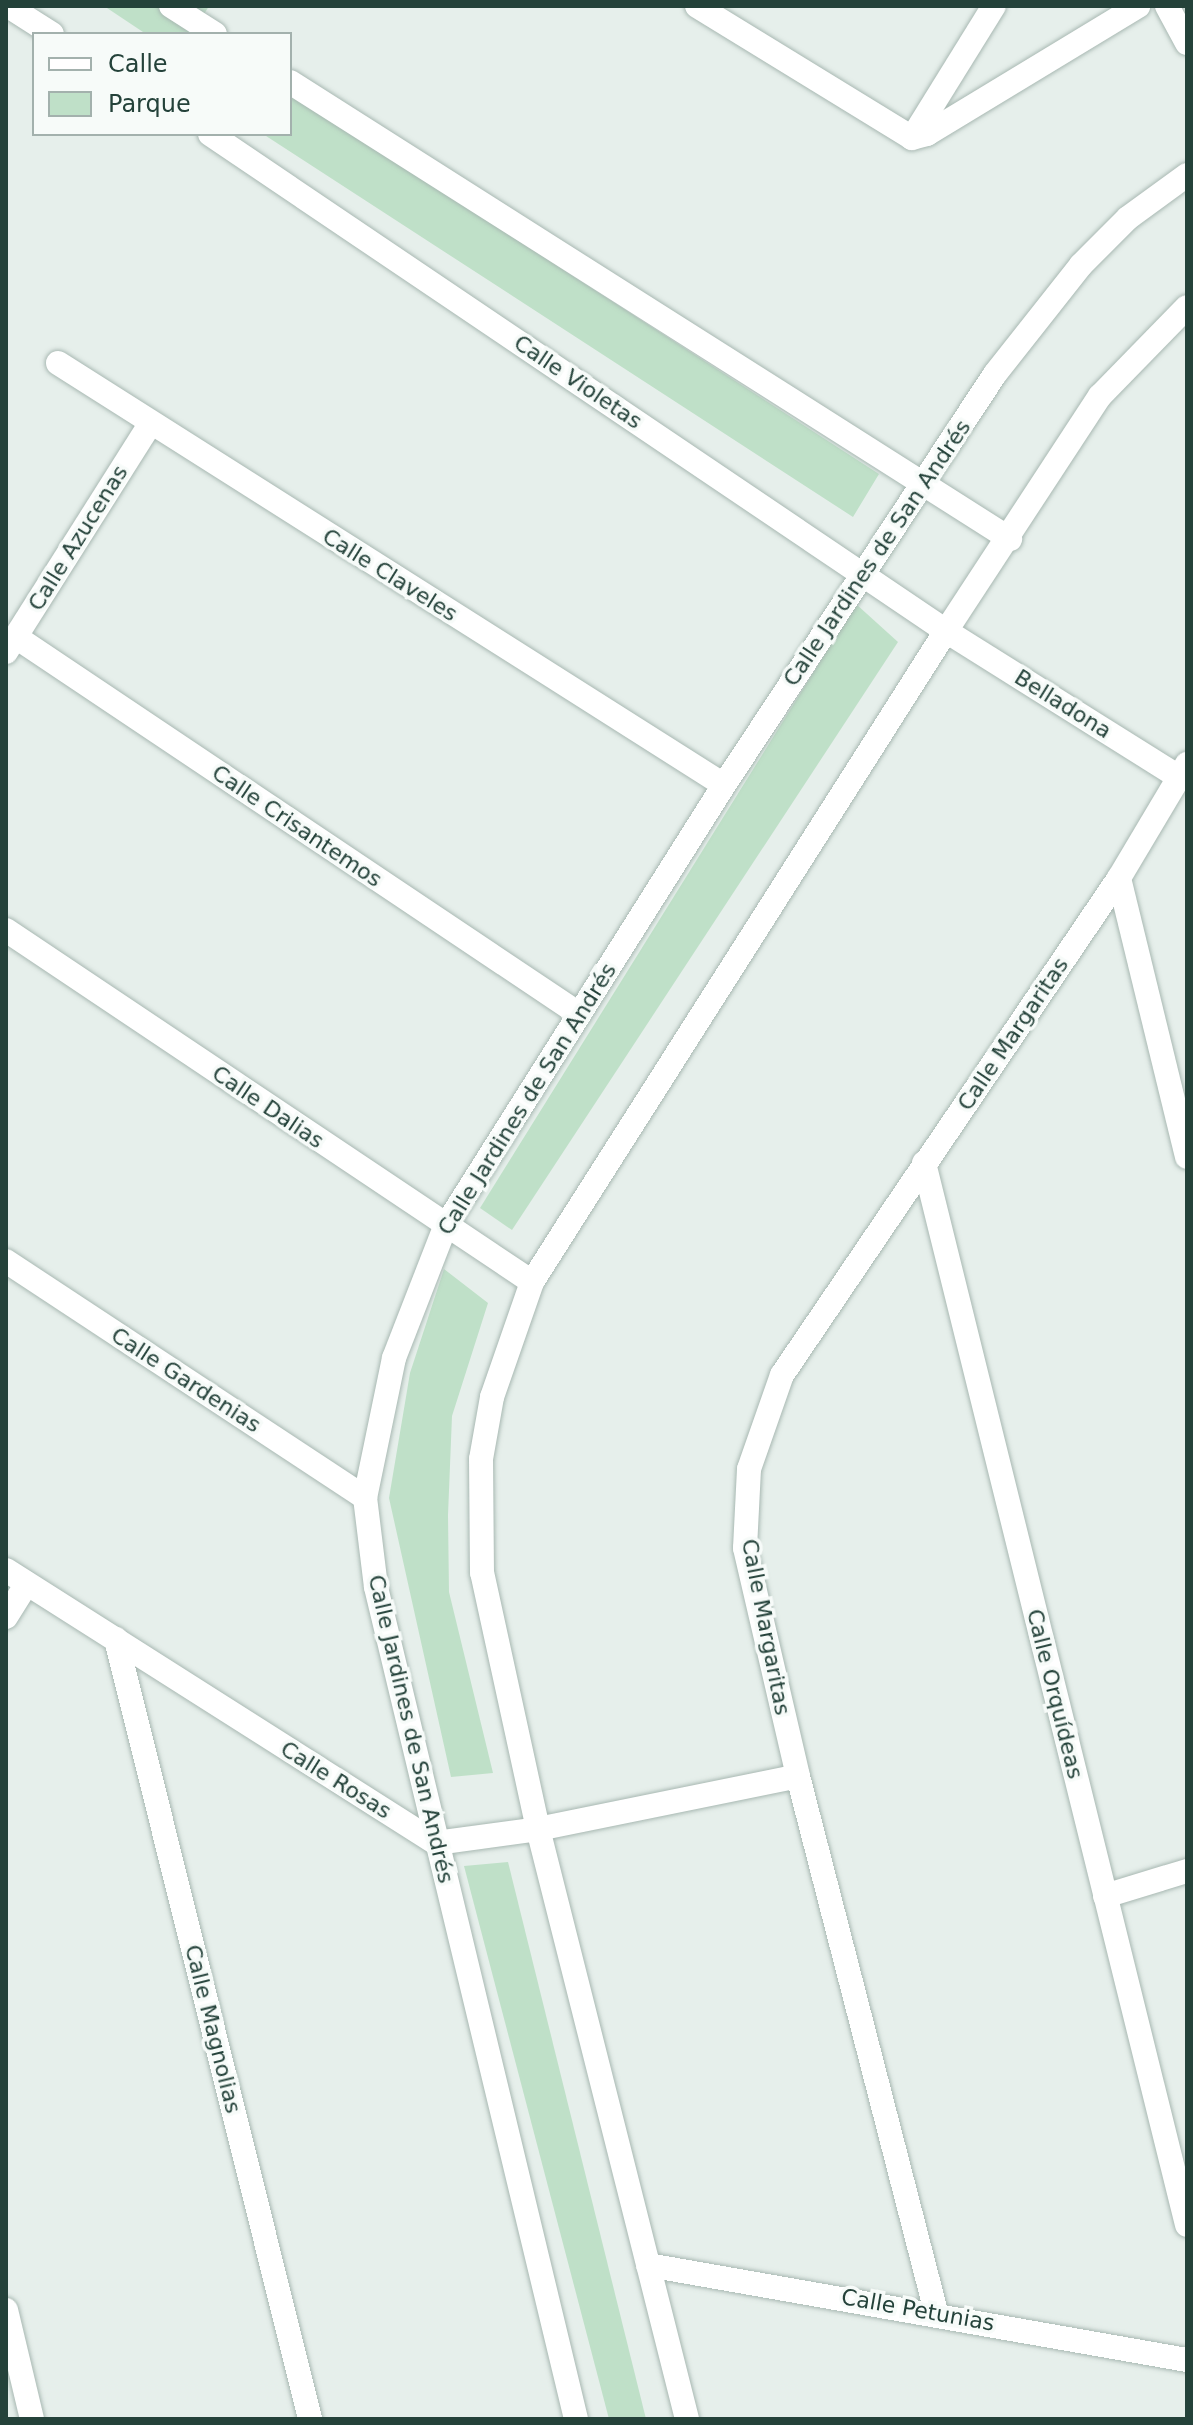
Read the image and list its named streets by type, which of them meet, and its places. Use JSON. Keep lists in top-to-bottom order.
{
  "streets": {
    "street": [
      "Calle Violetas",
      "Calle Azucenas",
      "Calle Jardines de San Andrés",
      "Calle Claveles",
      "Belladona",
      "Calle Crisantemos",
      "Calle Margaritas",
      "Calle Dalias",
      "Calle Gardenias",
      "Calle Orquídeas",
      "Calle Rosas",
      "Calle Magnolias",
      "Calle Petunias"
    ]
  },
  "crossings": [
    ["Calle Violetas", "Calle Jardines de San Andrés"],
    ["Calle Violetas", "Belladona"],
    ["Calle Azucenas", "Calle Claveles"],
    ["Calle Azucenas", "Calle Crisantemos"],
    ["Calle Jardines de San Andrés", "Calle Claveles"],
    ["Calle Jardines de San Andrés", "Calle Crisantemos"],
    ["Calle Jardines de San Andrés", "Calle Dalias"],
    ["Calle Jardines de San Andrés", "Calle Gardenias"],
    ["Calle Jardines de San Andrés", "Calle Rosas"],
    ["Belladona", "Calle Margaritas"],
    ["Calle Margaritas", "Calle Orquídeas"],
    ["Calle Margaritas", "Calle Petunias"],
    ["Calle Rosas", "Calle Magnolias"]
  ],
  "legend": ["Calle", "Parque"]
}
